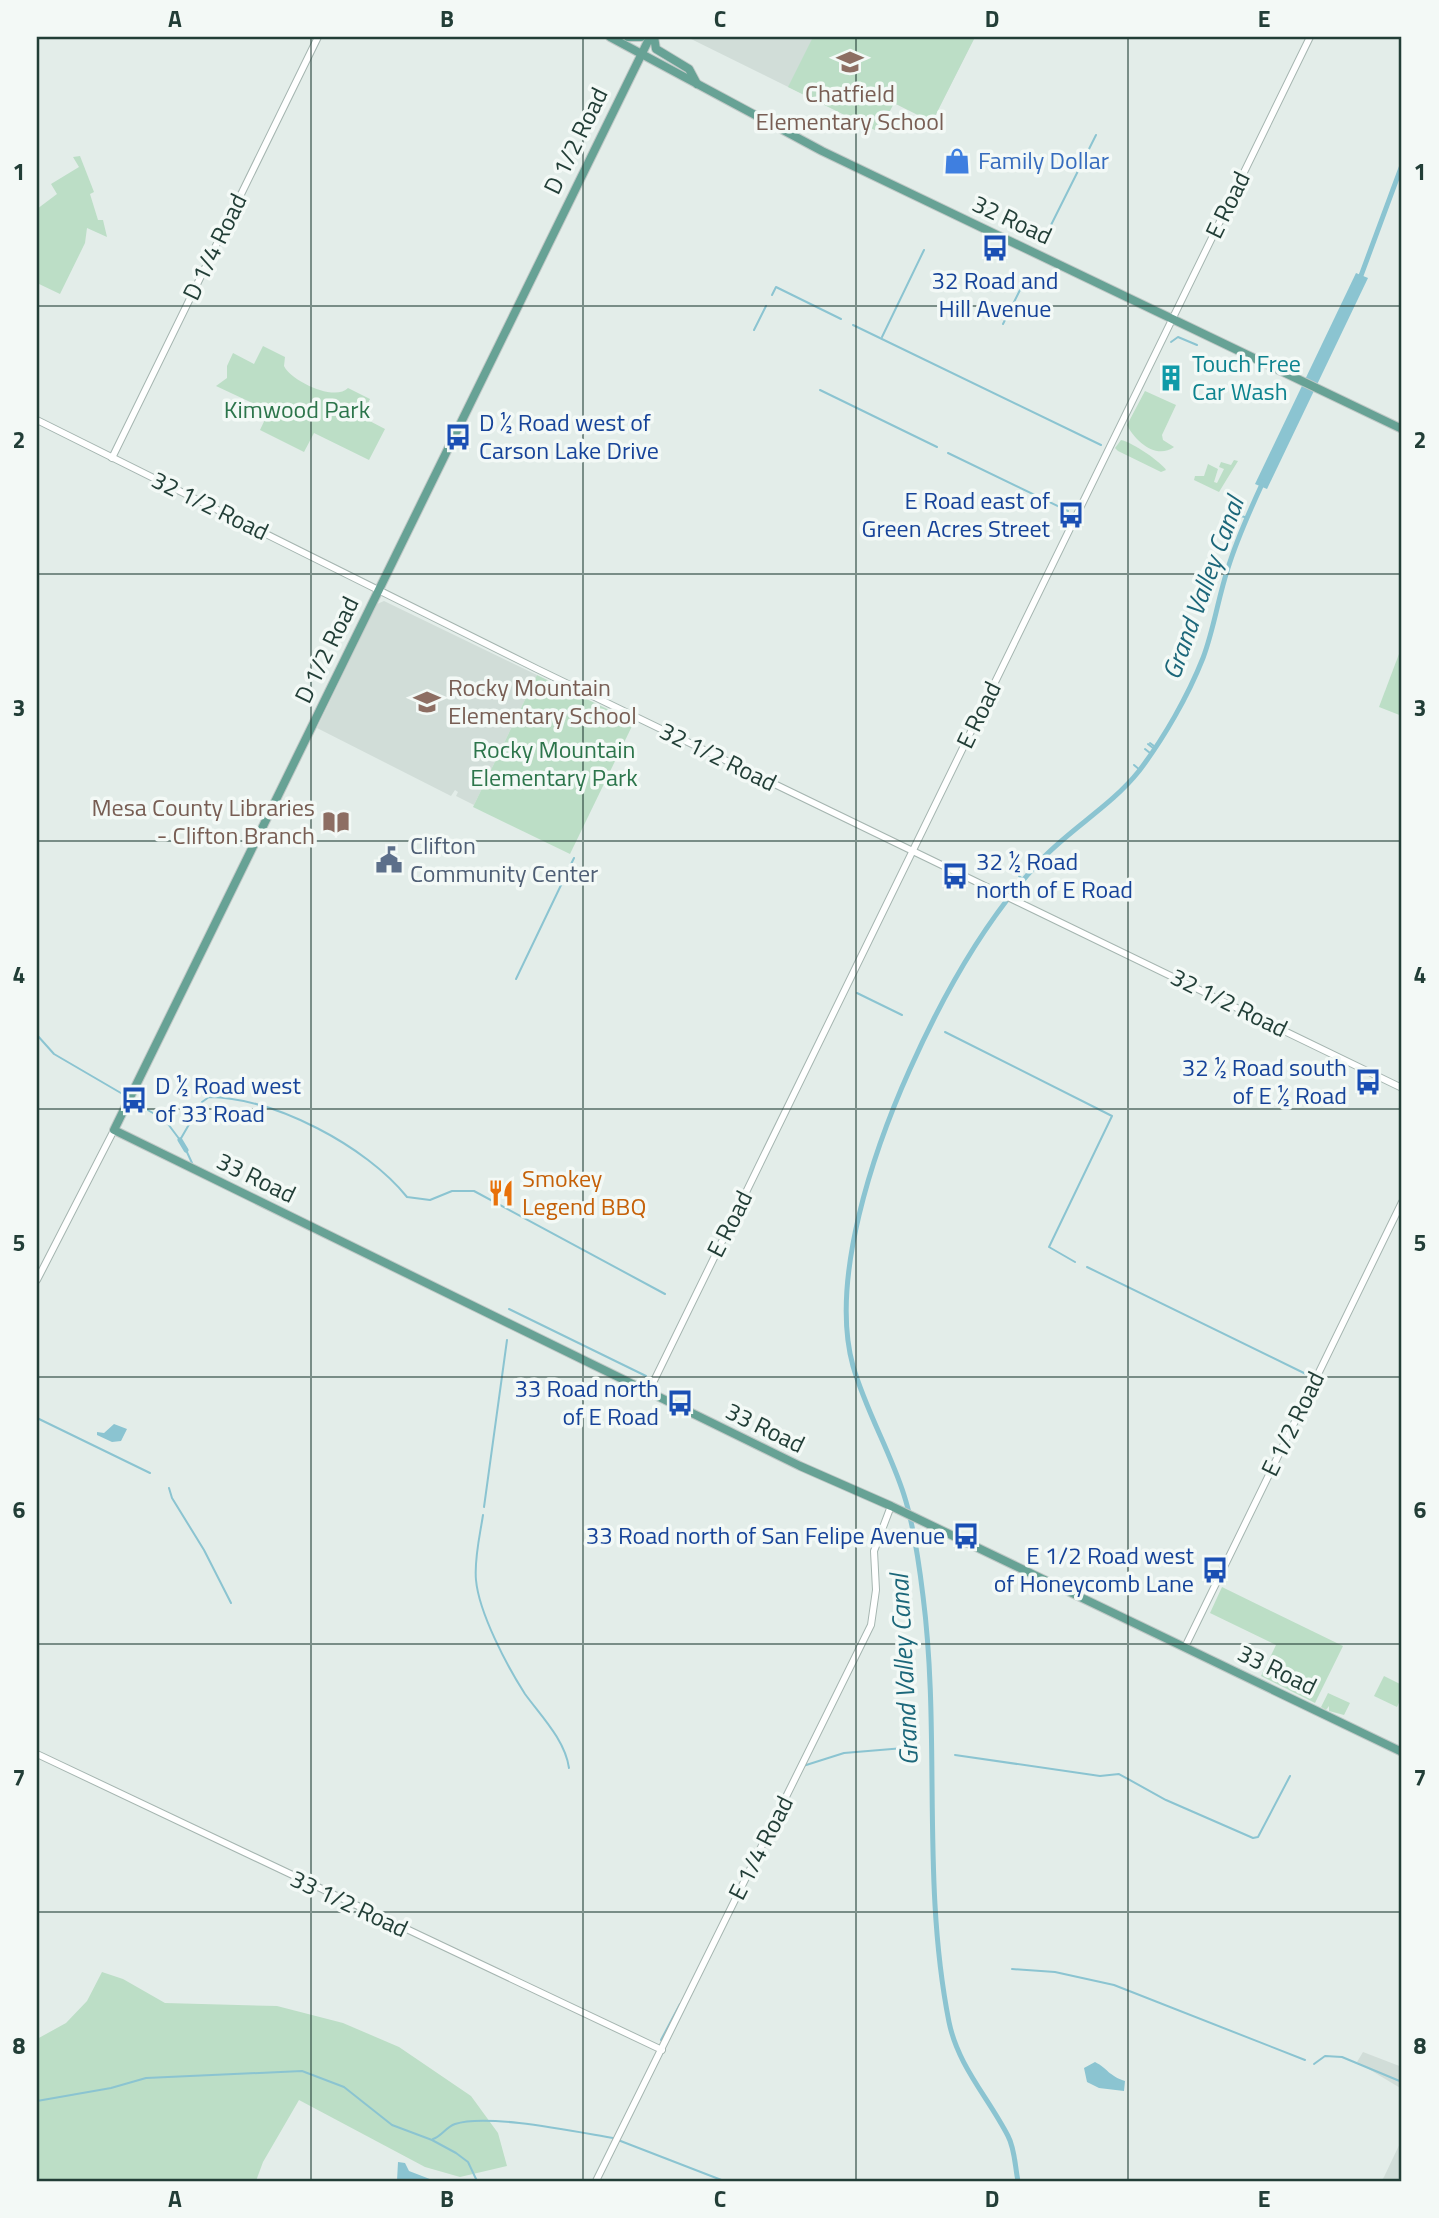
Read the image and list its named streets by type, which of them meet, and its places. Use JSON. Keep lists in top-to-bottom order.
{
  "streets": {
    "main road": ["D 1/2 Road", "32 Road", "33 Road"],
    "street": [
      "E Road",
      "D 1/4 Road",
      "32 1/2 Road",
      "E 1/2 Road",
      "E 1/4 Road",
      "33 1/2 Road"
    ]
  },
  "crossings": [
    ["D 1/2 Road", "32 Road"],
    ["D 1/2 Road", "32 1/2 Road"],
    ["D 1/2 Road", "33 Road"],
    ["E Road", "32 Road"],
    ["E Road", "32 1/2 Road"],
    ["E Road", "33 Road"],
    ["D 1/4 Road", "32 1/2 Road"],
    ["33 Road", "E 1/2 Road"],
    ["33 Road", "E 1/4 Road"],
    ["E 1/4 Road", "33 1/2 Road"]
  ],
  "water": ["Grand Valley Canal"],
  "parks": ["Kimwood Park", "Rocky Mountain Elementary Park"],
  "places": {
    "school or university": ["Chatfield Elementary School", "Rocky Mountain Elementary School"],
    "shop": ["Family Dollar"],
    "bus stop": [
      "32 Road and Hill Avenue",
      "D ½ Road west of Carson Lake Drive",
      "E Road east of Green Acres Street",
      "32 ½ Road north of E Road",
      "32 ½ Road south of E ½ Road",
      "D ½ Road west of 33 Road",
      "33 Road north of E Road",
      "33 Road north of San Felipe Avenue",
      "E 1/2 Road west of Honeycomb Lane"
    ],
    "building": ["Touch Free Car Wash"],
    "library": ["Mesa County Libraries - Clifton Branch"],
    "public building": ["Clifton Community Center"],
    "restaurant": ["Smokey Legend BBQ"]
  },
  "grid": {
    "columns": [
      "A",
      "B",
      "C",
      "D",
      "E"
    ],
    "rows": [
      "1",
      "2",
      "3",
      "4",
      "5",
      "6",
      "7",
      "8"
    ]
  }
}
